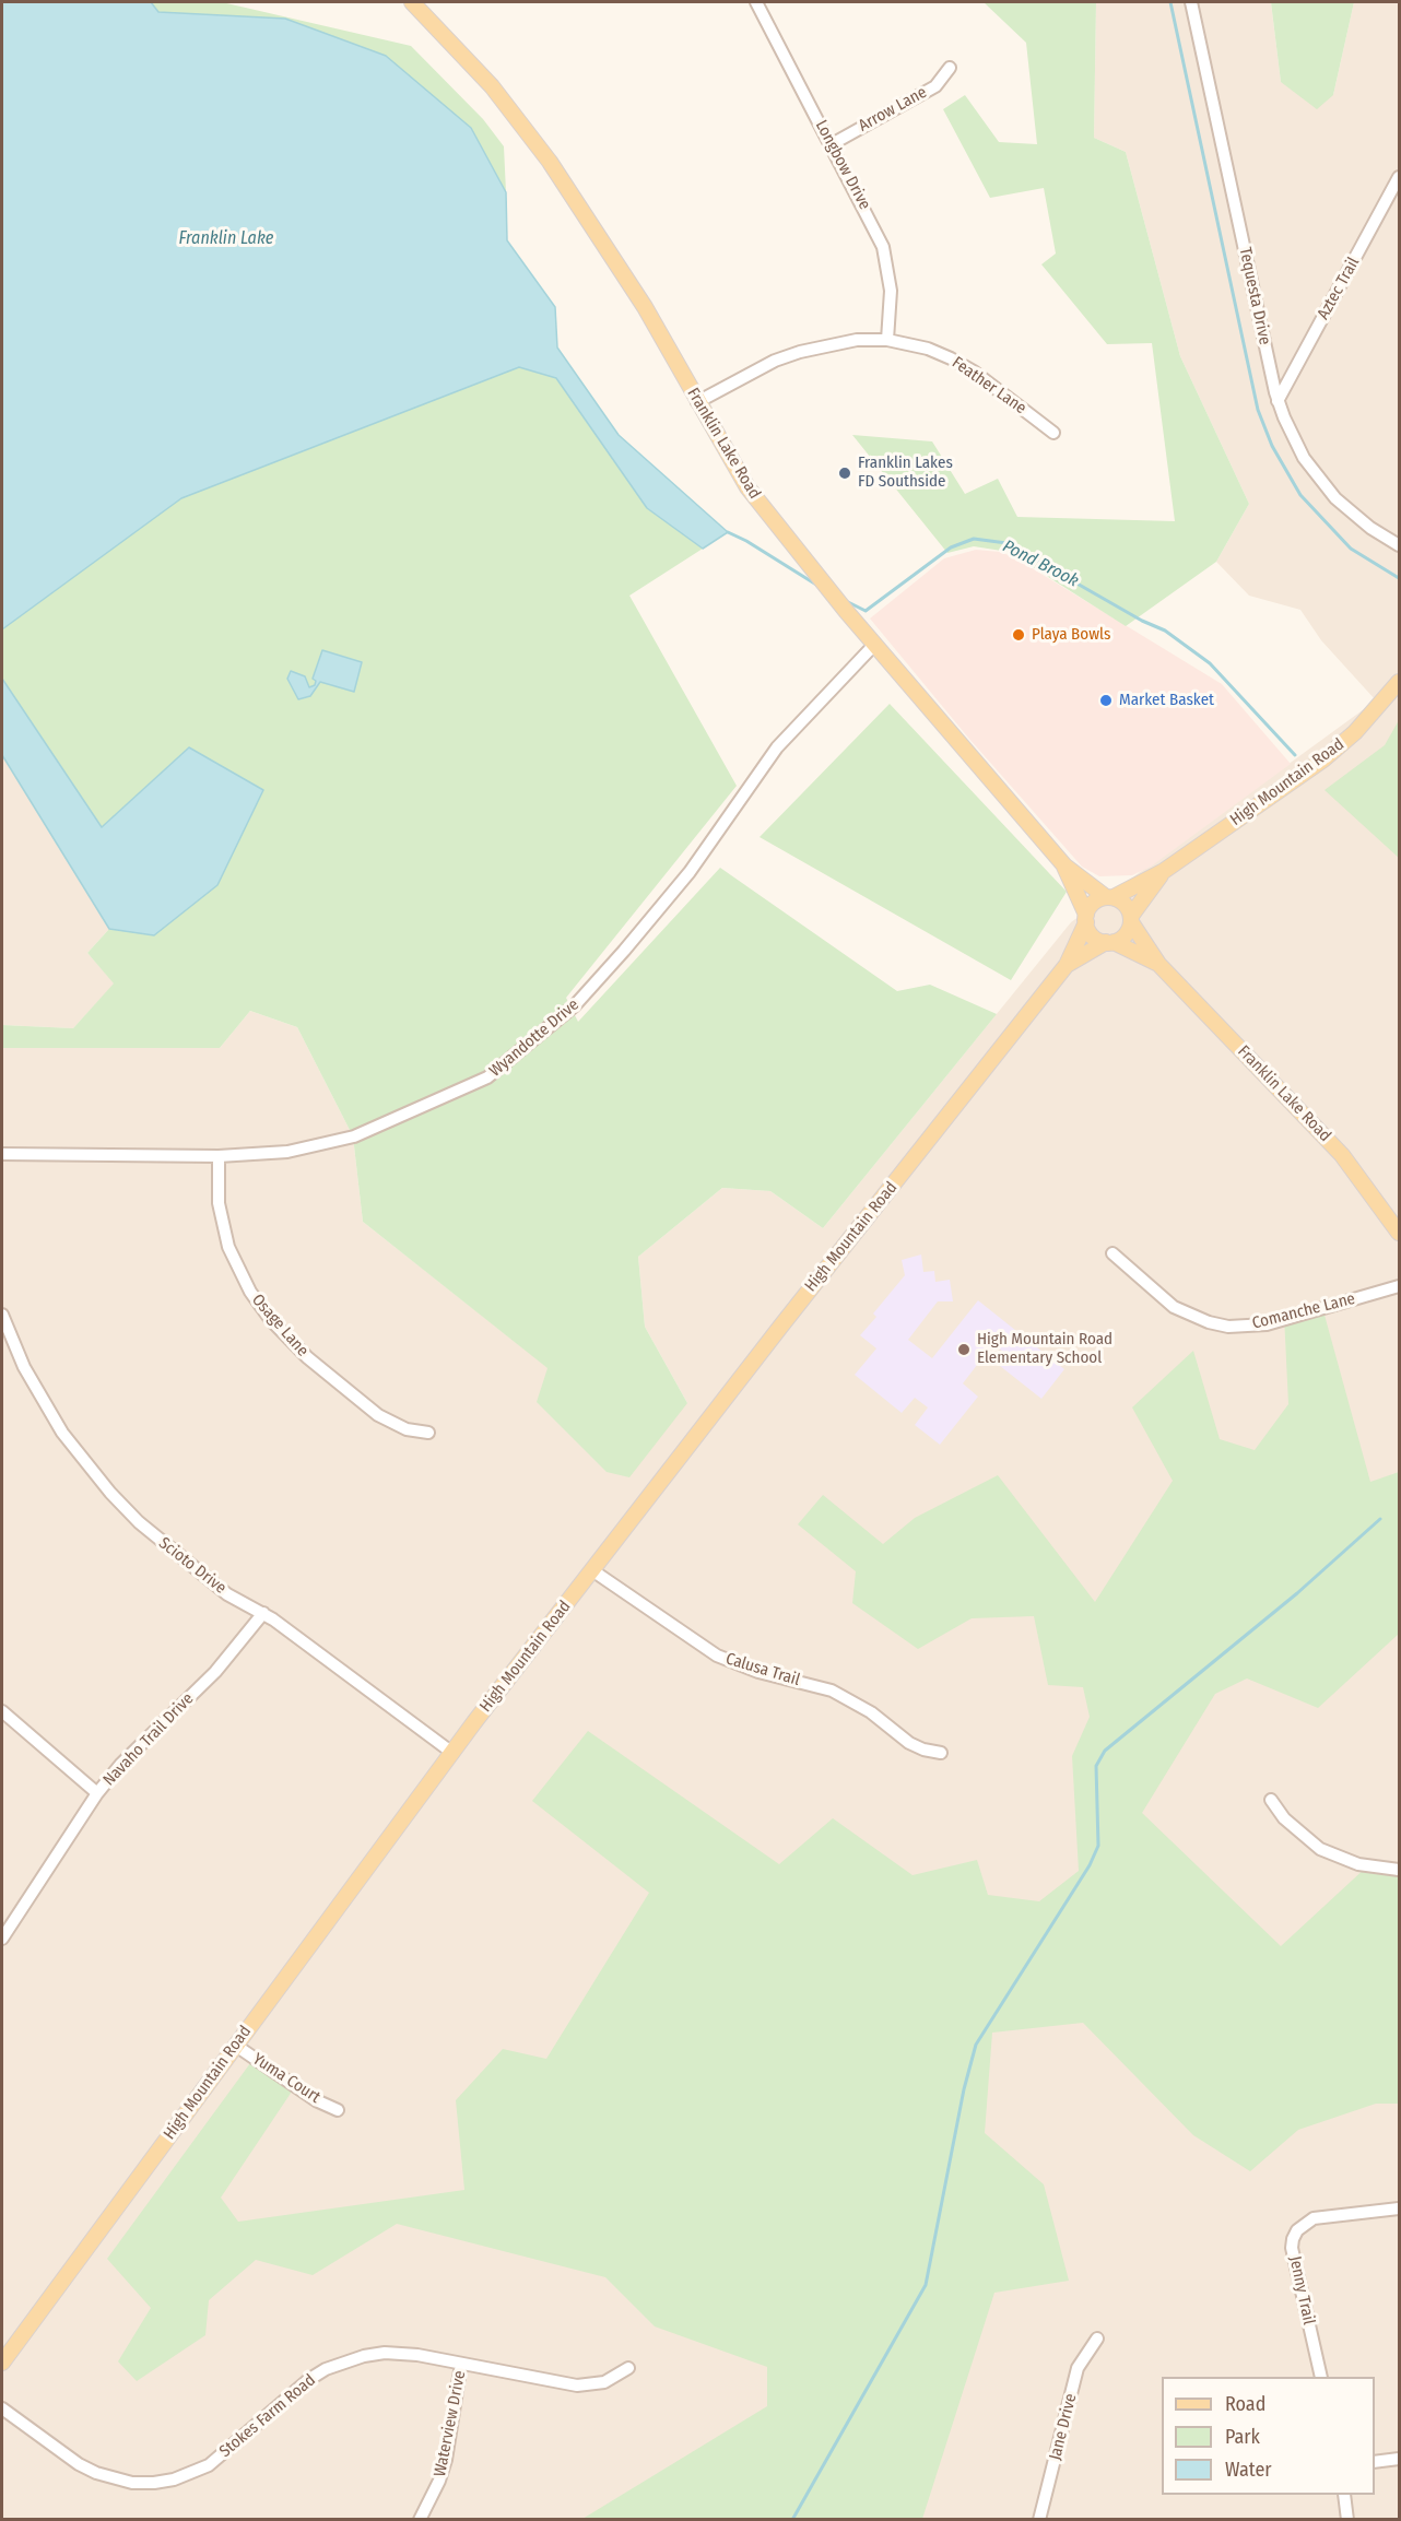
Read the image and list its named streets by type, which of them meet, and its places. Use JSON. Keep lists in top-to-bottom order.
{
  "streets": {
    "main road": ["Franklin Lake Road", "High Mountain Road"],
    "street": [
      "Arrow Lane",
      "Longbow Drive",
      "Aztec Trail",
      "Tequesta Drive",
      "Feather Lane",
      "Wyandotte Drive",
      "Comanche Lane",
      "Osage Lane",
      "Scioto Drive",
      "Calusa Trail",
      "Navaho Trail Drive",
      "Yuma Court",
      "Jenny Trail",
      "Stokes Farm Road",
      "Waterview Drive",
      "Jane Drive"
    ]
  },
  "crossings": [
    ["Arrow Lane", "Longbow Drive"],
    ["Longbow Drive", "Feather Lane"],
    ["Aztec Trail", "Tequesta Drive"],
    ["Feather Lane", "Franklin Lake Road"],
    ["Franklin Lake Road", "High Mountain Road"],
    ["Franklin Lake Road", "Wyandotte Drive"],
    ["High Mountain Road", "Scioto Drive"],
    ["High Mountain Road", "Calusa Trail"],
    ["High Mountain Road", "Yuma Court"],
    ["Wyandotte Drive", "Osage Lane"],
    ["Scioto Drive", "Navaho Trail Drive"],
    ["Stokes Farm Road", "Waterview Drive"]
  ],
  "water": ["Franklin Lake", "Pond Brook"],
  "places": [
    "Franklin Lakes FD Southside",
    "Playa Bowls",
    "Market Basket",
    "High Mountain Road Elementary School"
  ],
  "legend": ["Road", "Park", "Water"]
}
